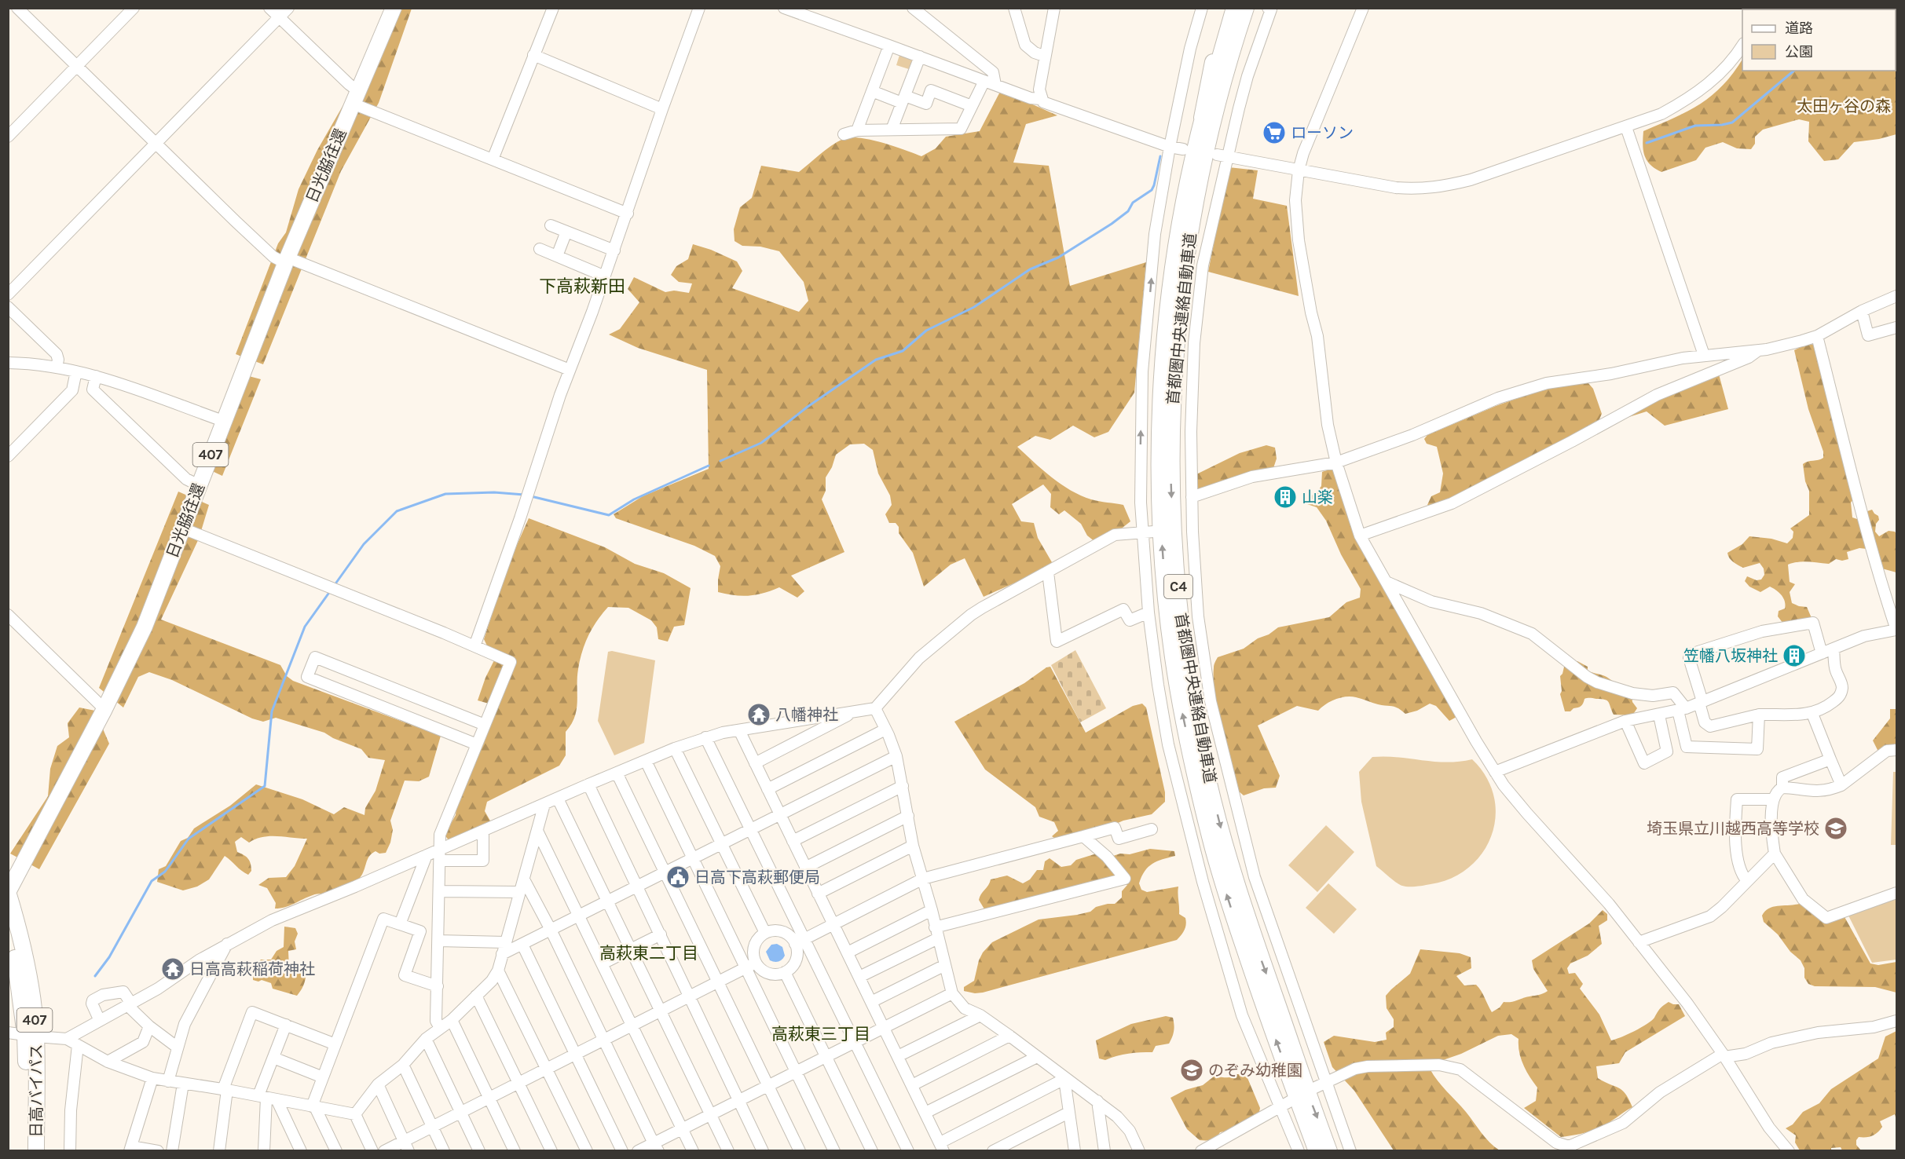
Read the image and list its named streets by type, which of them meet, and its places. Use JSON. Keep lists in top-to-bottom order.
{
  "streets": {
    "highway": [
      "日光脇往還",
      "首都圏中央連絡自動車道",
      "407",
      "C4",
      "日高バイパス"
    ]
  },
  "crossings": [
    ["日光脇往還", "日高バイパス"]
  ],
  "districts": ["下高萩新田", "高萩東二丁目", "高萩東三丁目"],
  "parks": ["太田ヶ谷の森"],
  "places": {
    "supermarket": ["ローソン"],
    "building": ["山楽", "笠幡八坂神社"],
    "temple": ["八幡神社", "日高高萩稲荷神社"],
    "school or university": ["埼玉県立川越西高等学校", "のぞみ幼稚園"],
    "public building": ["日高下高萩郵便局"]
  },
  "legend": ["道路", "公園"]
}
